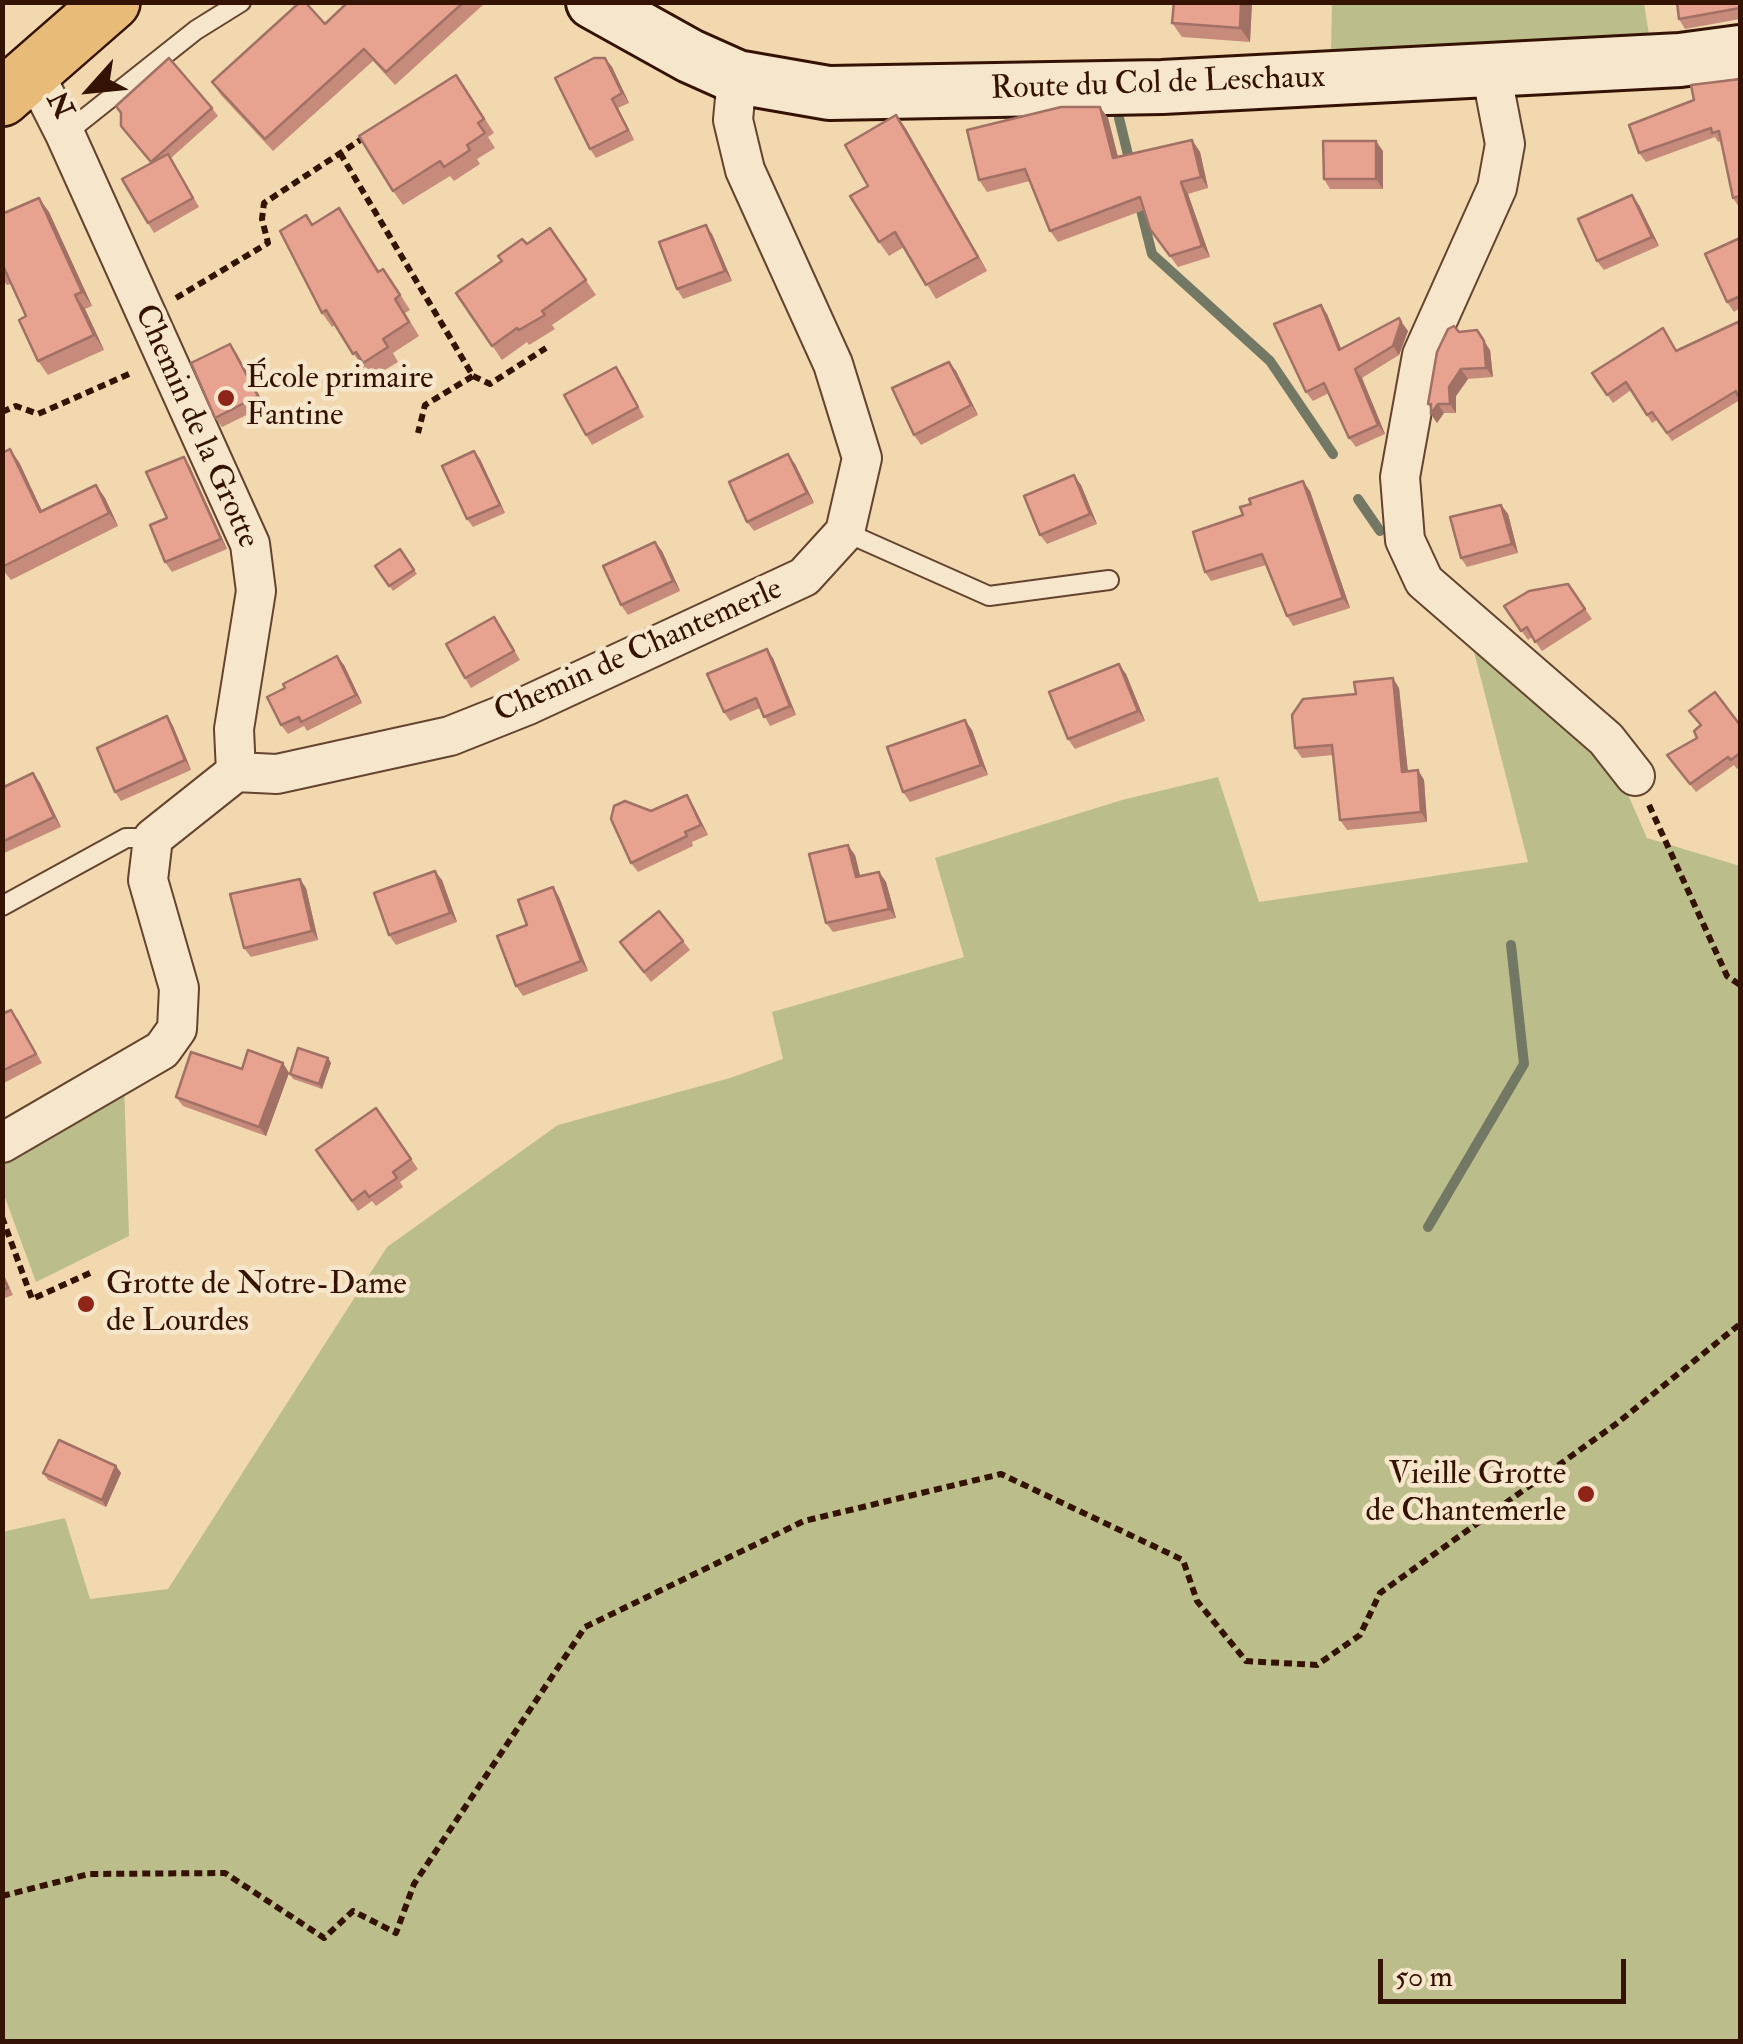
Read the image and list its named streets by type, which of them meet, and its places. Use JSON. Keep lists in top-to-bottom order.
{
  "streets": {
    "main road": ["Route du Col de Leschaux"],
    "street": ["Chemin de la Grotte", "Chemin de Chantemerle"]
  },
  "crossings": [
    ["Route du Col de Leschaux", "Chemin de Chantemerle"],
    ["Chemin de la Grotte", "Chemin de Chantemerle"]
  ],
  "places": ["École primaire Fantine", "Grotte de Notre-Dame de Lourdes", "Vieille Grotte de Chantemerle"],
  "scale_bar": "50 m",
  "north": "bottom left"
}
